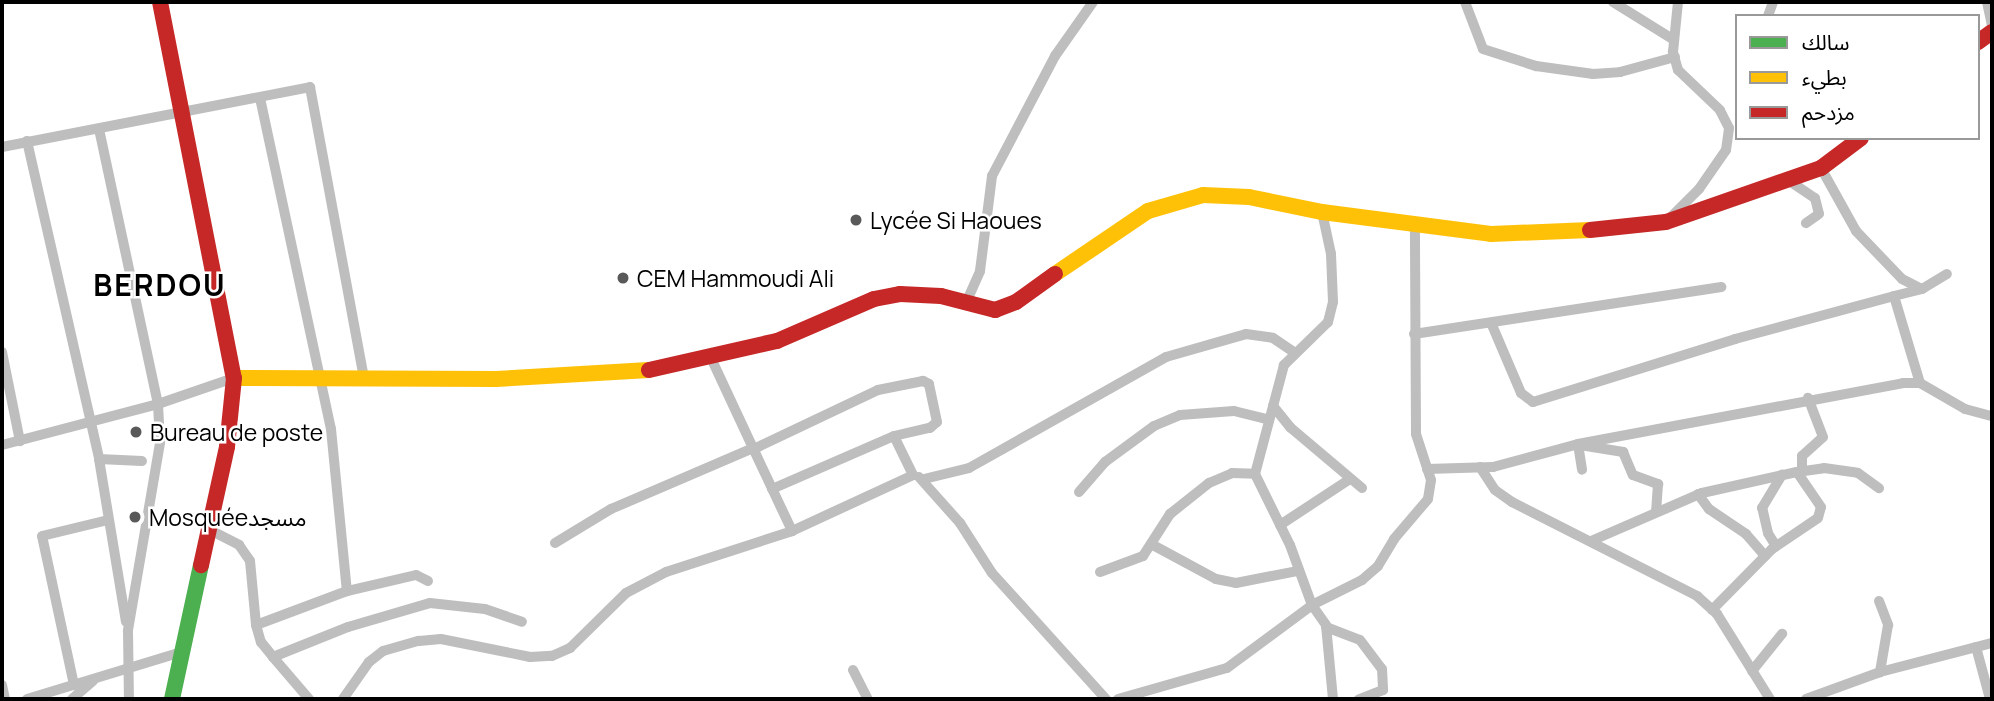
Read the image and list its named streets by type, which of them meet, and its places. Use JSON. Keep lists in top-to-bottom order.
{
  "districts": ["BERDOU"],
  "places": [
    "Lycée Si Haoues",
    "CEM Hammoudi Ali",
    "Bureau de poste",
    "Mosquéeمسجد"
  ],
  "legend": ["سالك", "بطيء", "مزدحم"]
}
